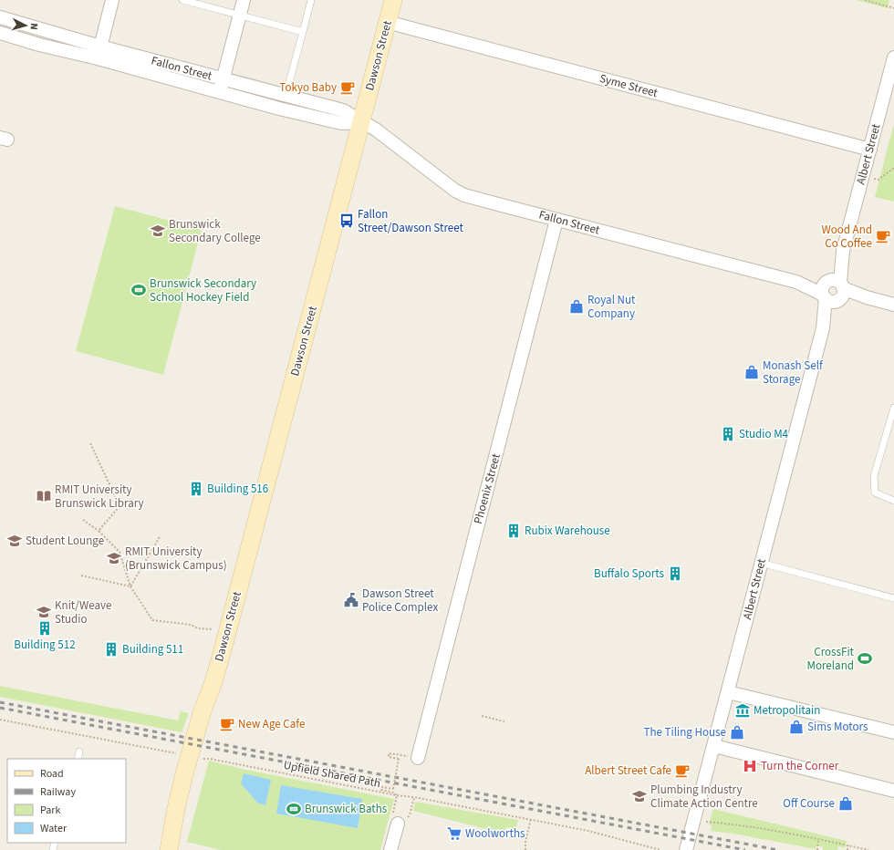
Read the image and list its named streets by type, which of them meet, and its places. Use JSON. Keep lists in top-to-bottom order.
{
  "streets": {
    "street": [
      "Dawson Street",
      "Fallon Street",
      "Syme Street",
      "Albert Street",
      "Phoenix Street"
    ],
    "path": ["Upfield Shared Path"]
  },
  "crossings": [
    ["Dawson Street", "Fallon Street"],
    ["Dawson Street", "Syme Street"],
    ["Dawson Street", "Upfield Shared Path"],
    ["Fallon Street", "Albert Street"],
    ["Fallon Street", "Phoenix Street"],
    ["Syme Street", "Albert Street"]
  ],
  "places": {
    "cafe": [
      "Tokyo Baby",
      "Wood And Co Coffee",
      "New Age Cafe",
      "Albert Street Cafe"
    ],
    "bus stop": ["Fallon Street/Dawson Street"],
    "school or university": [
      "Brunswick Secondary College",
      "Student Lounge",
      "RMIT University (Brunswick Campus)",
      "Knit/Weave Studio",
      "Plumbing Industry Climate Action Centre"
    ],
    "sports": ["Brunswick Secondary School Hockey Field", "CrossFit Moreland", "Brunswick Baths"],
    "shop": [
      "Royal Nut Company",
      "Monash Self Storage",
      "Sims Motors",
      "The Tiling House",
      "Off Course"
    ],
    "building": [
      "Studio M4",
      "Building 516",
      "Rubix Warehouse",
      "Buffalo Sports",
      "Building 512",
      "Building 511"
    ],
    "library": ["RMIT University Brunswick Library"],
    "public building": ["Dawson Street Police Complex"],
    "museum": ["Metropolitain"],
    "hospital": ["Turn the Corner"],
    "supermarket": ["Woolworths"]
  },
  "legend": [
    "Road",
    "Railway",
    "Park",
    "Water"
  ],
  "north": "right"
}
